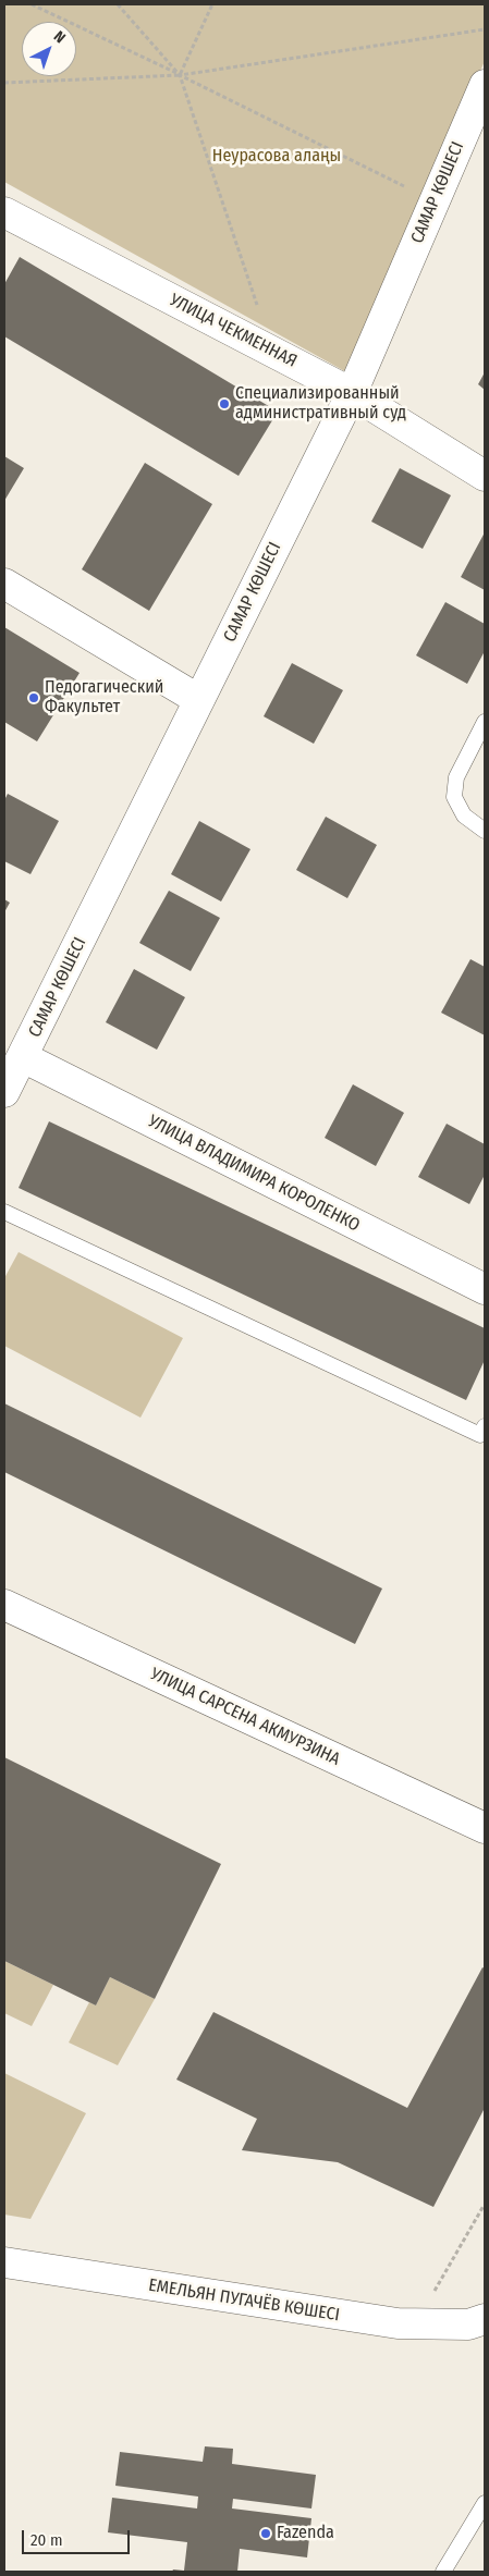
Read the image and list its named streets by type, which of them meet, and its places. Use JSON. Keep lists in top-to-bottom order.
{
  "streets": {
    "street": [
      "САМАР КӨШЕСІ",
      "УЛИЦА ЧЕКМЕННАЯ",
      "УЛИЦА ВЛАДИМИРА КОРОЛЕНКО",
      "УЛИЦА САРСЕНА АКМУРЗИНА",
      "ЕМЕЛЬЯН ПУГАЧЁВ КӨШЕСІ"
    ]
  },
  "crossings": [
    ["САМАР КӨШЕСІ", "УЛИЦА ЧЕКМЕННАЯ"],
    ["САМАР КӨШЕСІ", "УЛИЦА ВЛАДИМИРА КОРОЛЕНКО"]
  ],
  "parks": ["Неурасова алаңы"],
  "places": ["Специализированный административный суд", "Педогагический Факультет", "Fazenda"],
  "scale_bar": "20 m",
  "north": "top right"
}
